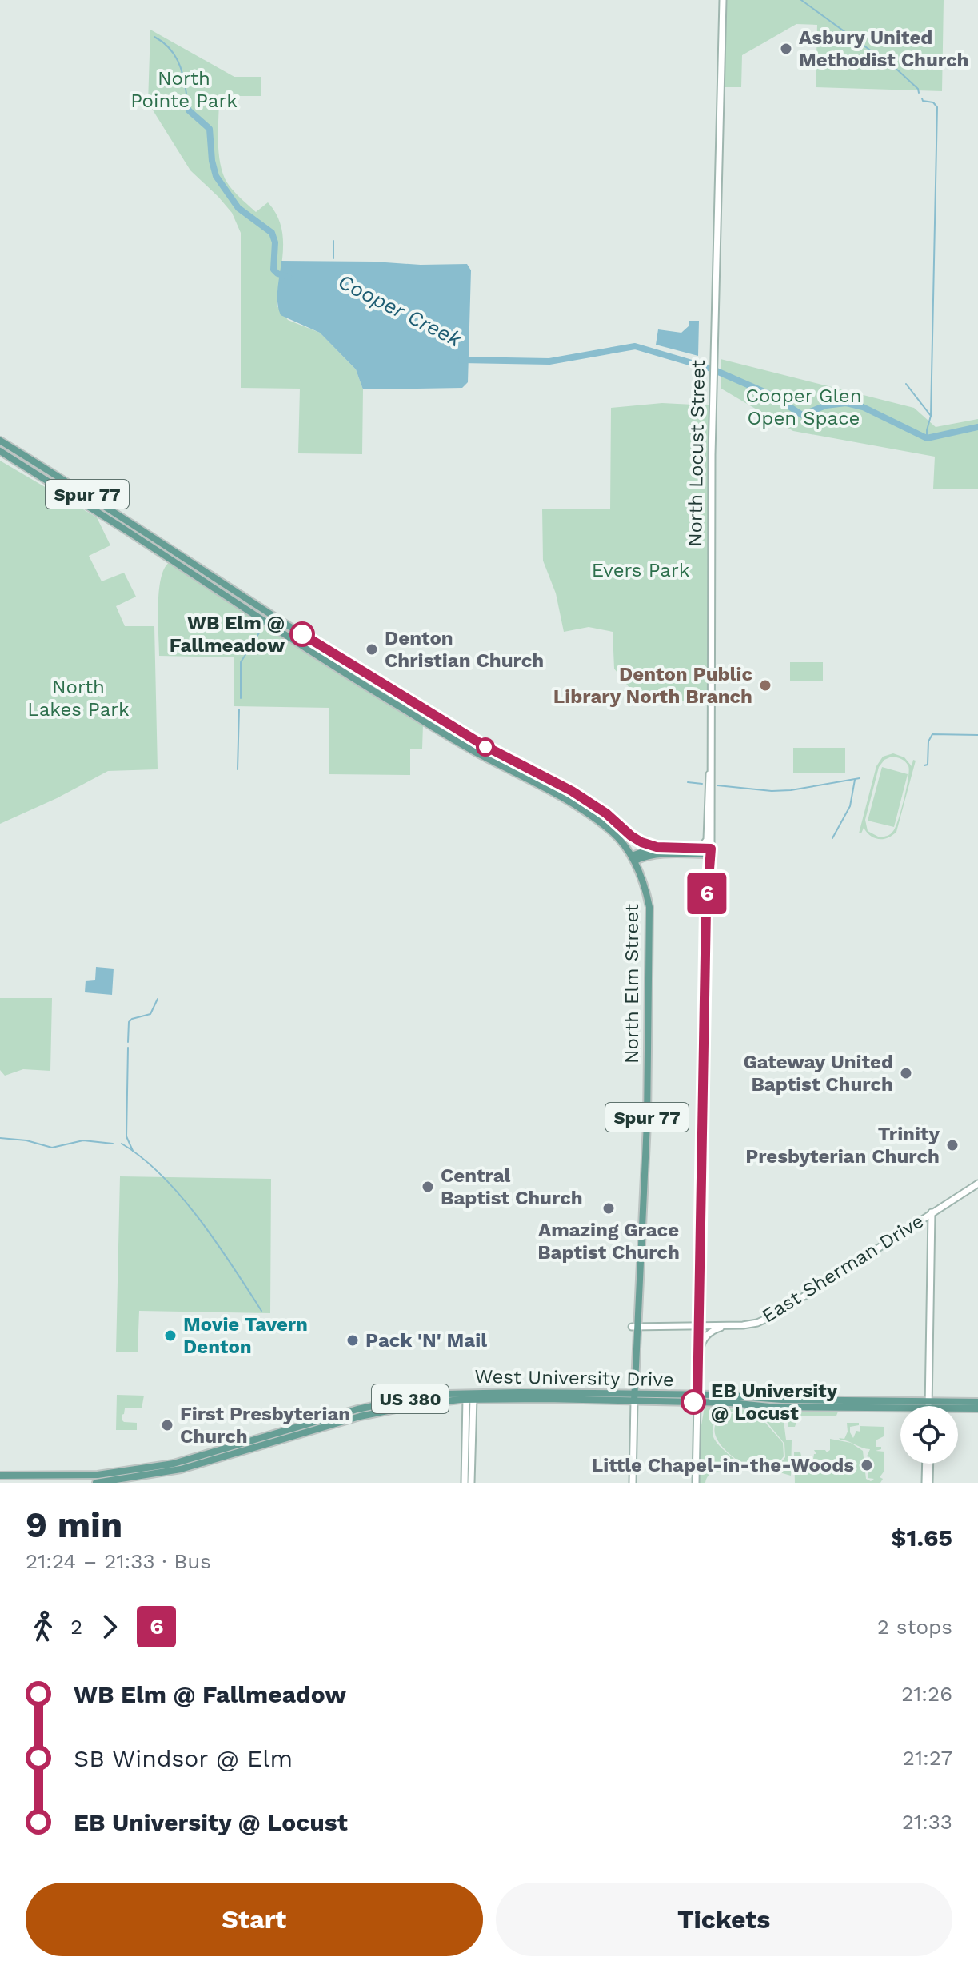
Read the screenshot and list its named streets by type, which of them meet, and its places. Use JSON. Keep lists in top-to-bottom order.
{
  "streets": {
    "main road": [
      "North Locust Street",
      "Spur 77",
      "North Elm Street",
      "East Sherman Drive",
      "West University Drive",
      "US 380"
    ]
  },
  "crossings": [
    ["North Locust Street", "Spur 77"],
    ["North Locust Street", "East Sherman Drive"],
    ["North Locust Street", "West University Drive"],
    ["North Locust Street", "US 380"],
    ["North Elm Street", "East Sherman Drive"],
    ["North Elm Street", "West University Drive"],
    ["West University Drive", "US 380"]
  ],
  "water": ["Cooper Creek"],
  "parks": [
    "North Pointe Park",
    "Cooper Glen Open Space",
    "Evers Park",
    "North Lakes Park"
  ],
  "places": [
    "Asbury United Methodist Church",
    "WB Elm @ Fallmeadow",
    "Denton Christian Church",
    "Denton Public Library North Branch",
    "Gateway United Baptist Church",
    "Trinity Presbyterian Church",
    "Central Baptist Church",
    "Amazing Grace Baptist Church",
    "Movie Tavern Denton",
    "Pack 'N' Mail",
    "EB University @ Locust",
    "First Presbyterian Church",
    "Little Chapel-in-the-Woods"
  ],
  "lines": ["bus line 6"],
  "page": {
    "on_map": "6",
    "heading": ["9 min", "21:24 – 21:33 · Bus", "$1.65"],
    "legs": ["2", "6", "2 stops"],
    "list": [
      {
        "name": "WB Elm @ Fallmeadow",
        "value": "21:26"
      },
      {
        "name": "SB Windsor @ Elm",
        "value": "21:27"
      },
      {
        "name": "EB University @ Locust",
        "value": "21:33"
      }
    ],
    "buttons": ["Start", "Tickets"]
  }
}
